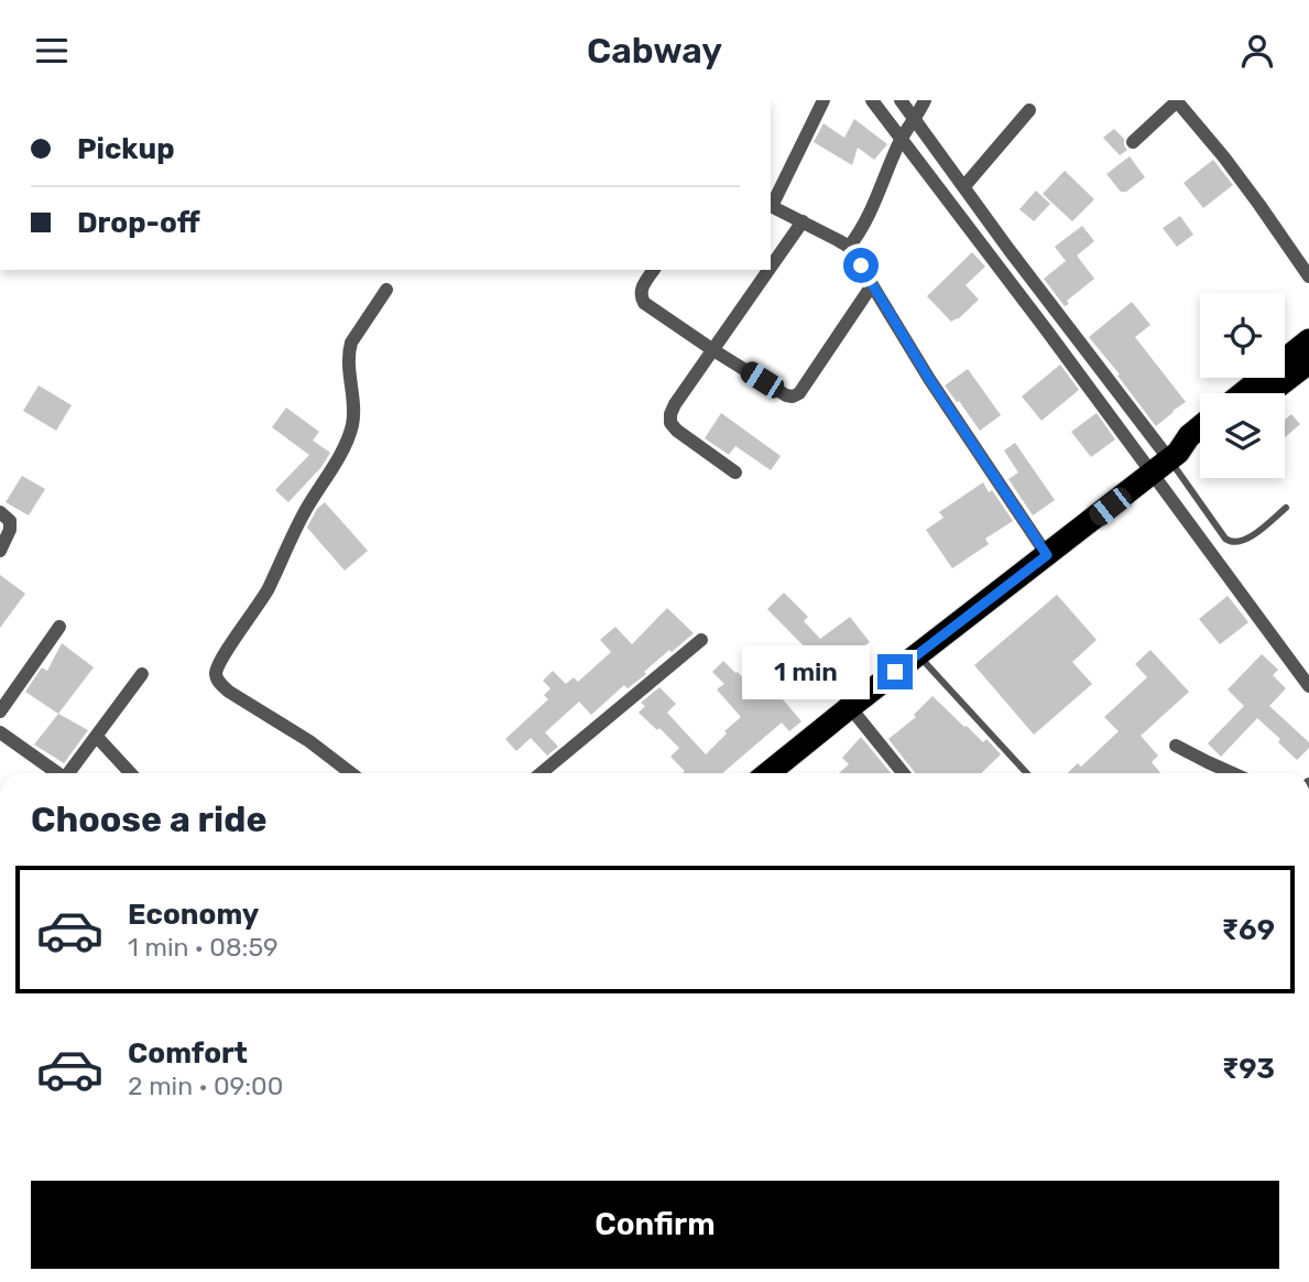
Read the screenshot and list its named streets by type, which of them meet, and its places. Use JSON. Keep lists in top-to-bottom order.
{
  "page": {
    "header": "Cabway",
    "banner": ["Pickup", "Drop-off"],
    "bubble": "1 min",
    "heading": "Choose a ride",
    "list": [
      {
        "name": "Economy",
        "note": "1 min · 08:59",
        "value": "₹69"
      },
      {
        "name": "Comfort",
        "note": "2 min · 09:00",
        "value": "₹93"
      }
    ],
    "buttons": "Confirm"
  }
}
